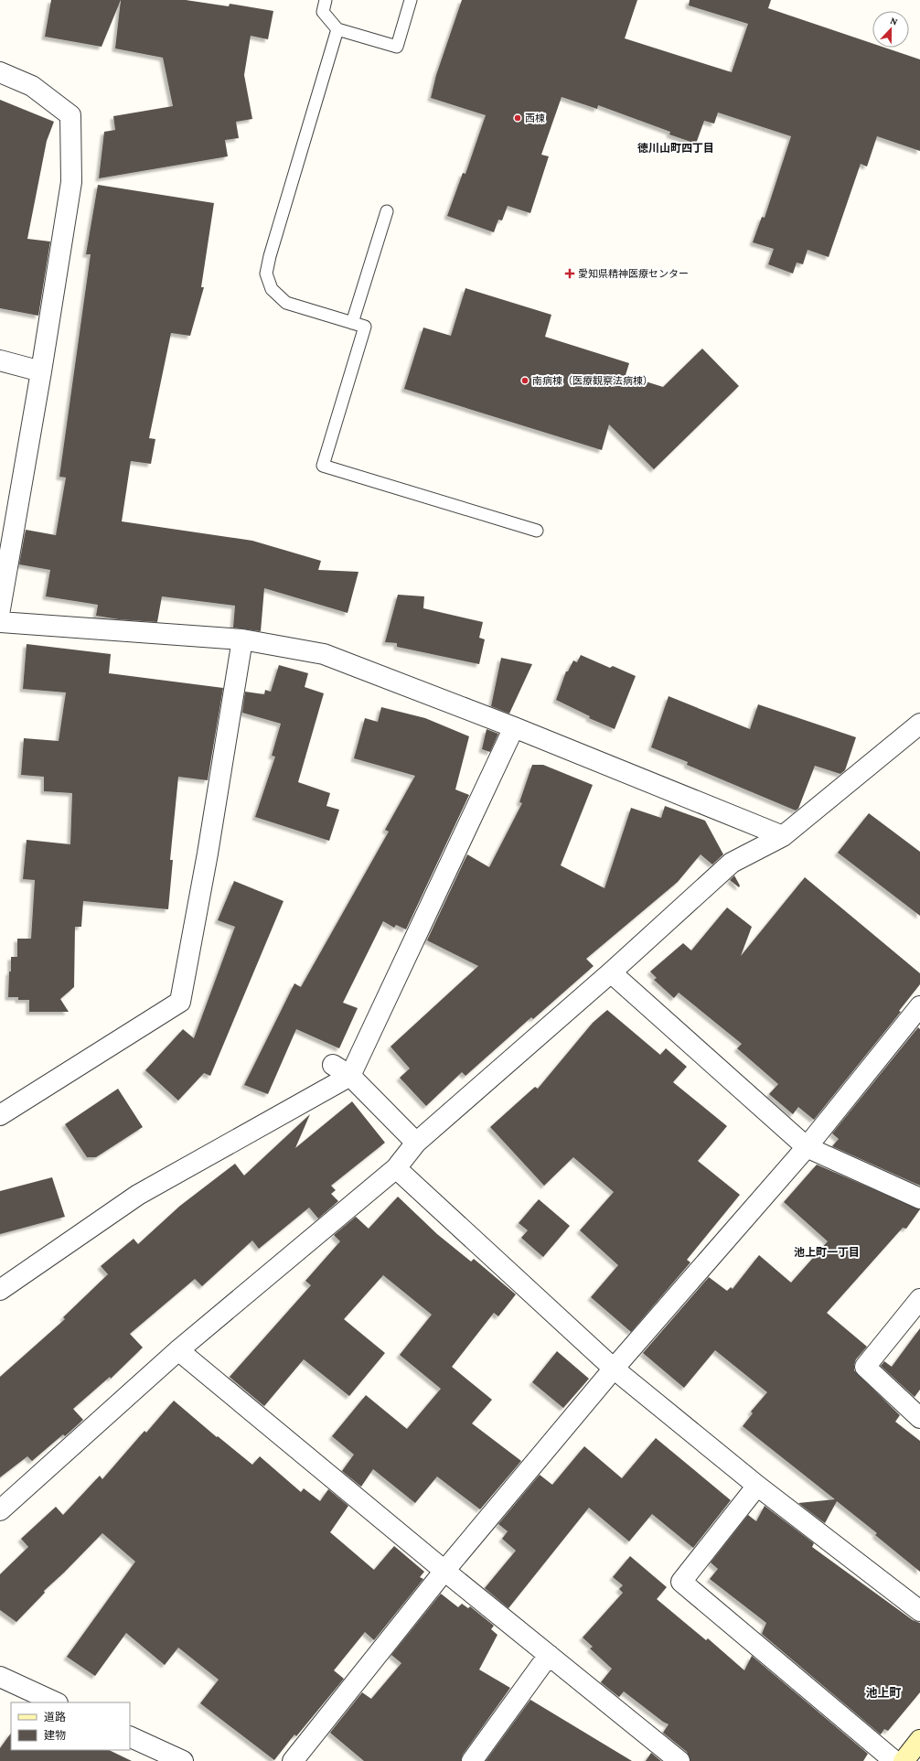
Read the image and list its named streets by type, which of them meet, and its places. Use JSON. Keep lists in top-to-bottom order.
{
  "districts": ["徳川山町四丁目", "池上町一丁目", "池上町"],
  "places": {
    "other": ["西棟", "南病棟（医療観察法病棟）"],
    "health": ["愛知県精神医療センター"]
  },
  "legend": ["道路", "建物"],
  "north": "top"
}
